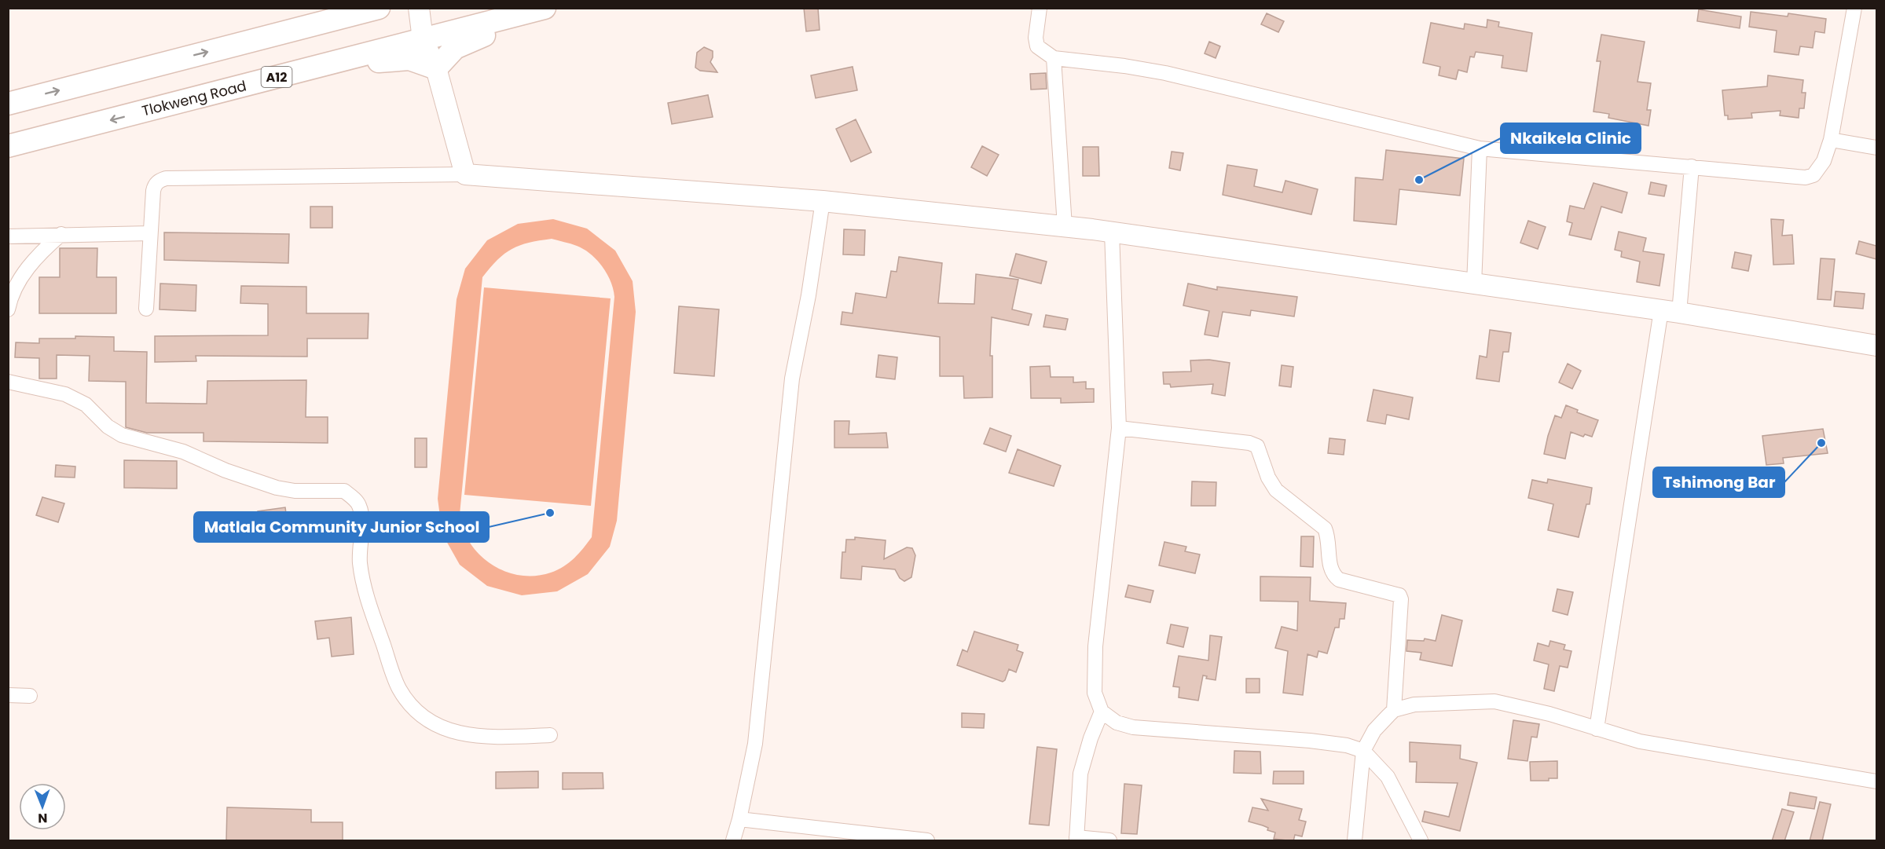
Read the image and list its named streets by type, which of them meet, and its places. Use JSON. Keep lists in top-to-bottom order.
{
  "streets": {
    "main road": ["A12", "Tlokweng Road"]
  },
  "places": ["Nkaikela Clinic", "Tshimong Bar", "Matlala Community Junior School"],
  "north": "bottom"
}
